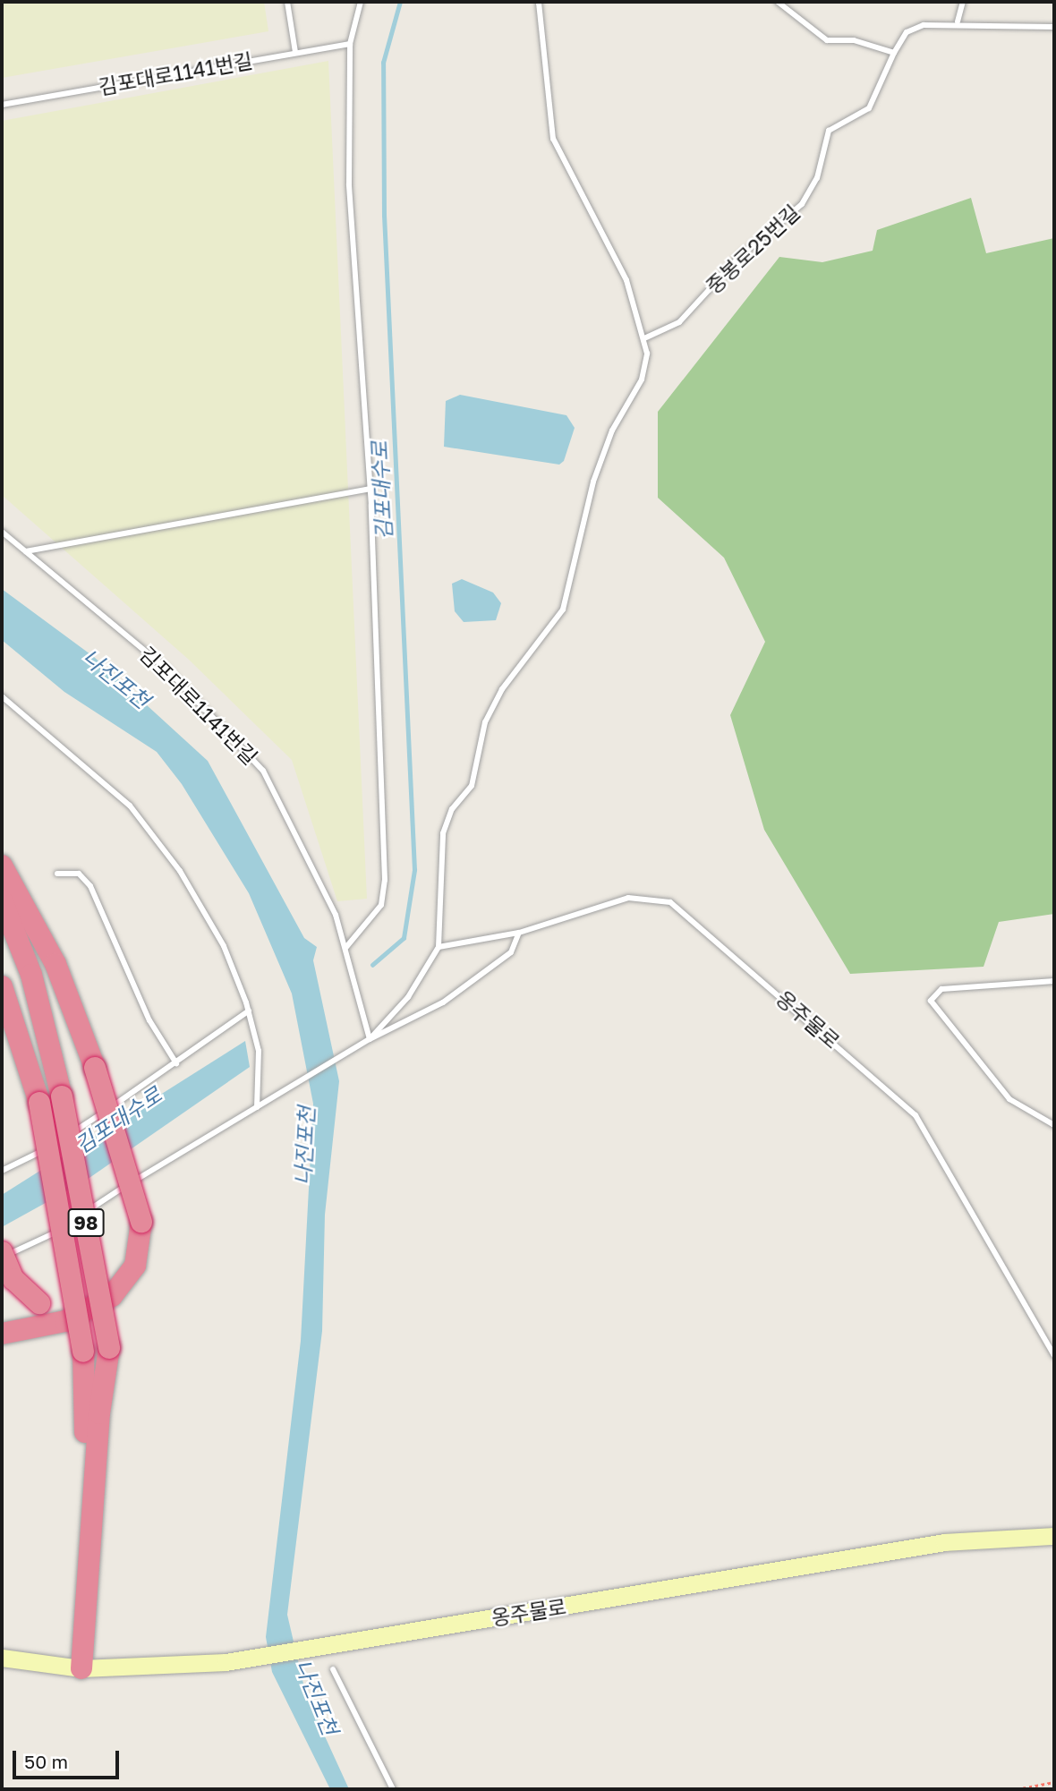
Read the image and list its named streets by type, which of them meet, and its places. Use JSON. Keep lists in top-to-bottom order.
{
  "streets": {
    "highway": ["98"],
    "street": ["옹주물로"],
    "lane": ["김포대로1141번길", "중봉로25번길"]
  },
  "crossings": [
    ["옹주물로", "98"]
  ],
  "water": ["김포대수로", "나진포천"],
  "scale_bar": "50 m"
}
